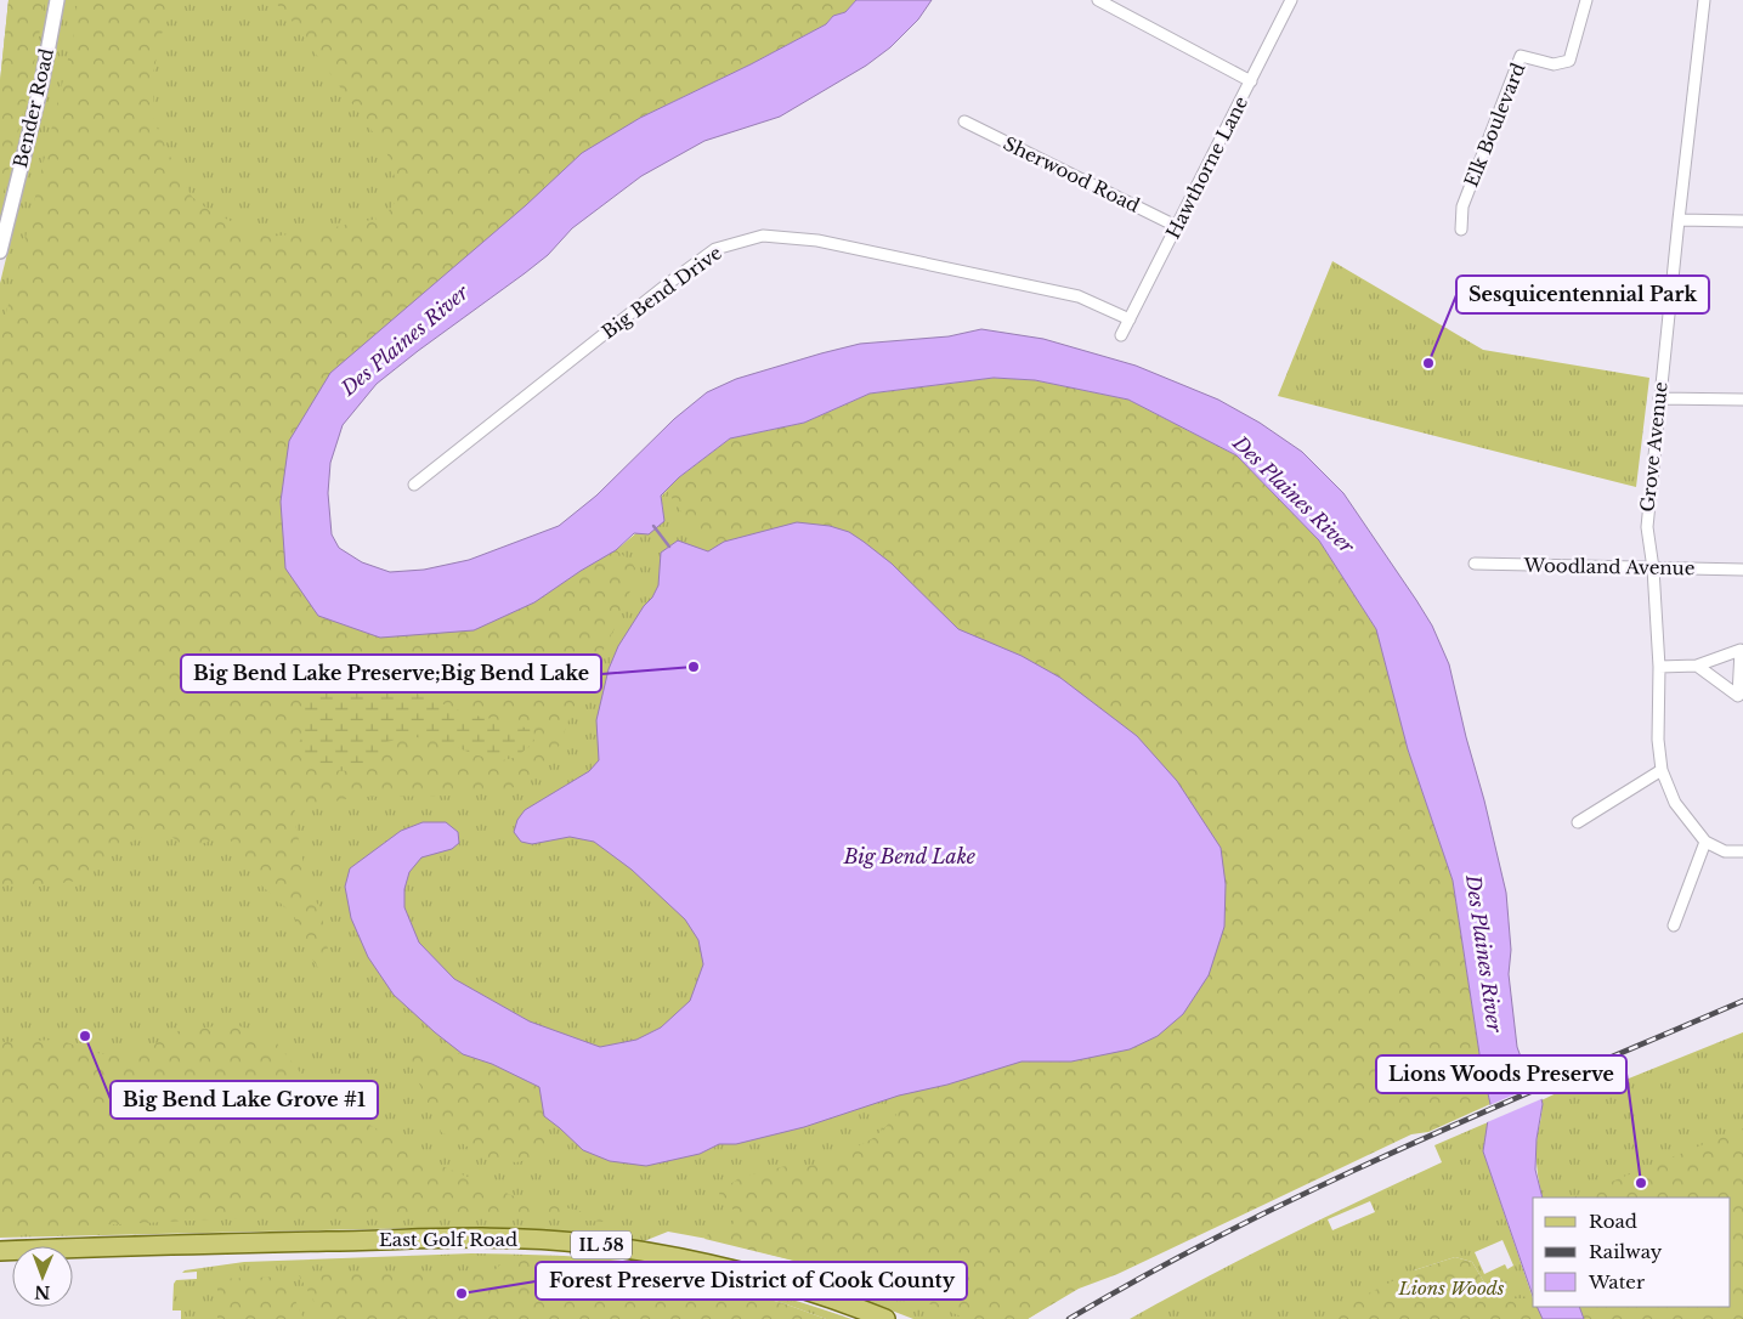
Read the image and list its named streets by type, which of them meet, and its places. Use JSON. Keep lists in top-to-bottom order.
{
  "streets": {
    "main road": ["East Golf Road", "IL 58"],
    "street": [
      "Bender Road",
      "Elk Boulevard",
      "Hawthorne Lane",
      "Sherwood Road",
      "Big Bend Drive",
      "Grove Avenue",
      "Woodland Avenue"
    ]
  },
  "crossings": [
    ["Hawthorne Lane", "Sherwood Road"],
    ["Hawthorne Lane", "Big Bend Drive"],
    ["Grove Avenue", "Woodland Avenue"]
  ],
  "water": ["Des Plaines River", "Big Bend Lake"],
  "parks": ["Lions Woods"],
  "places": [
    "Sesquicentennial Park",
    "Big Bend Lake Preserve;Big Bend Lake",
    "Big Bend Lake Grove #1",
    "Lions Woods Preserve",
    "Forest Preserve District of Cook County"
  ],
  "legend": ["Road", "Railway", "Water"],
  "north": "bottom"
}
